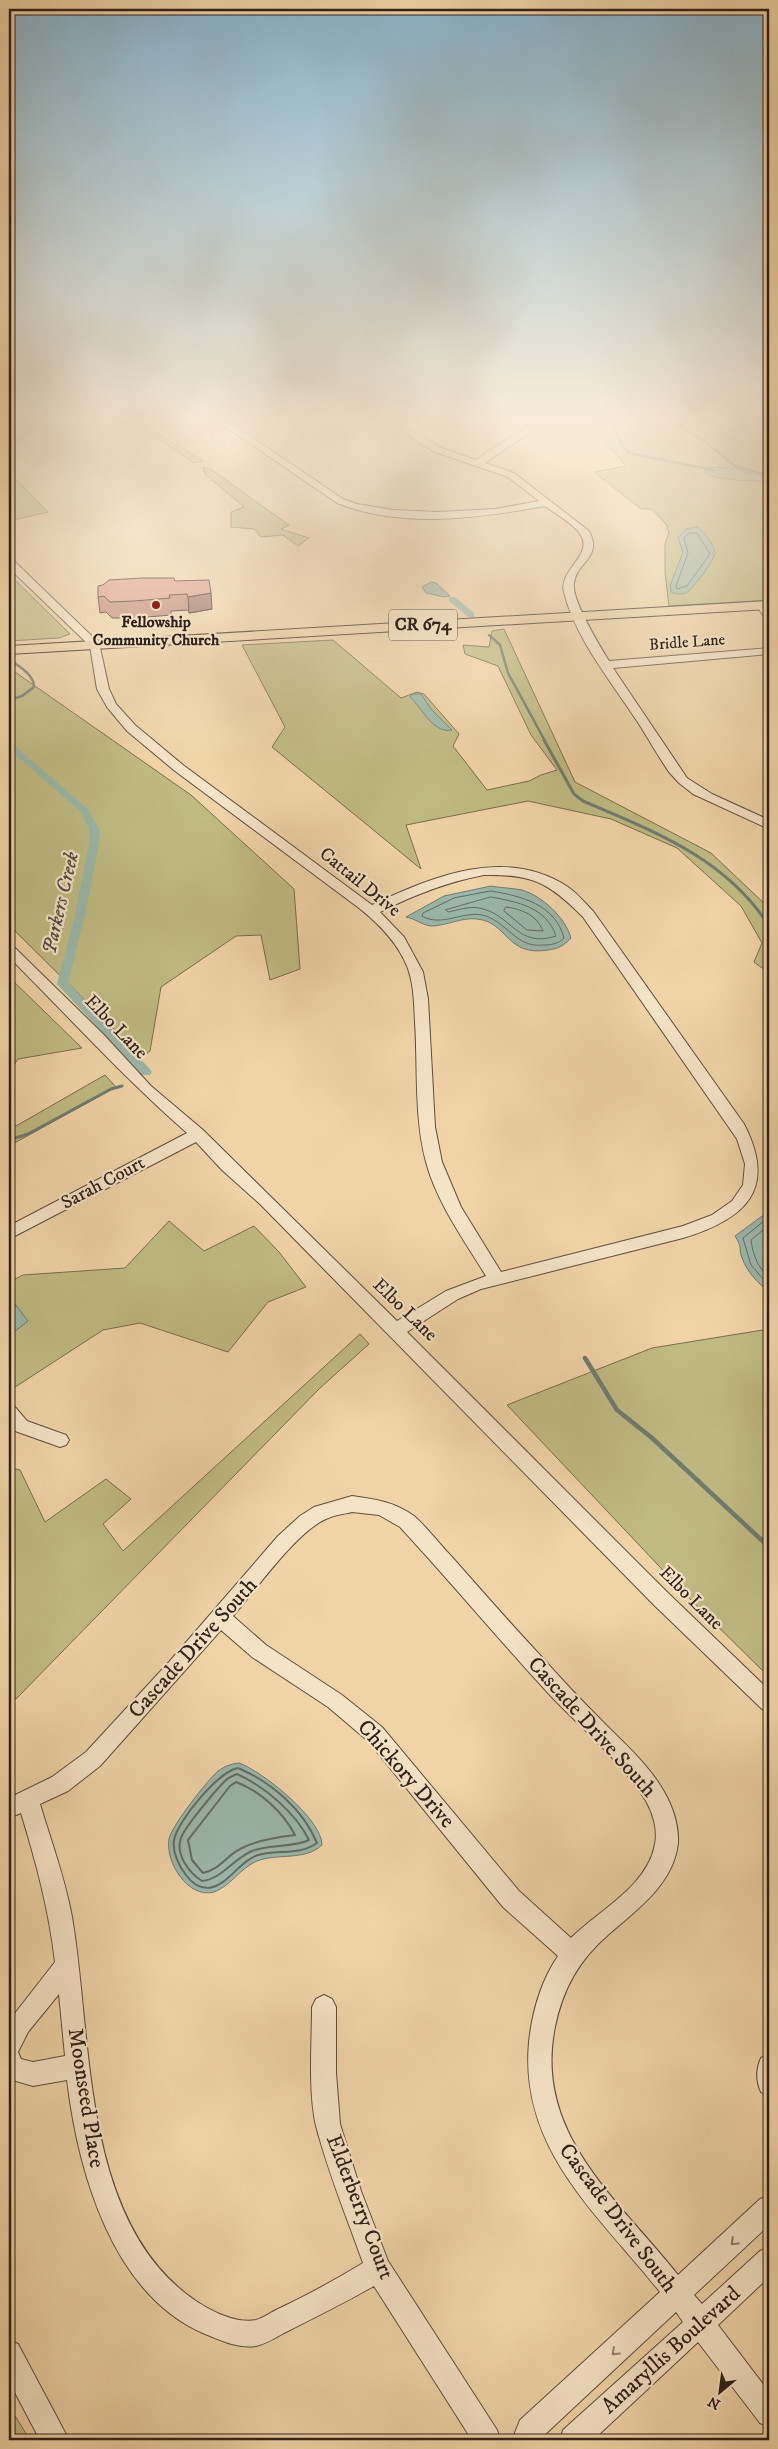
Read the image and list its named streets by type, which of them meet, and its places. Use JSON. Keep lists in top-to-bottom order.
{
  "streets": {
    "main road": ["CR 674"],
    "street": [
      "Bridle Lane",
      "Cattail Drive",
      "Elbo Lane",
      "Sarah Court",
      "Cascade Drive South",
      "Chickory Drive",
      "Moonseed Place",
      "Elderberry Court",
      "Amaryllis Boulevard"
    ]
  },
  "crossings": [
    ["CR 674", "Cattail Drive"],
    ["Elbo Lane", "Sarah Court"],
    ["Cascade Drive South", "Chickory Drive"],
    ["Cascade Drive South", "Moonseed Place"],
    ["Cascade Drive South", "Amaryllis Boulevard"],
    ["Moonseed Place", "Elderberry Court"]
  ],
  "water": ["Parkers Creek"],
  "places": ["Fellowship Community Church"],
  "north": "bottom left"
}
